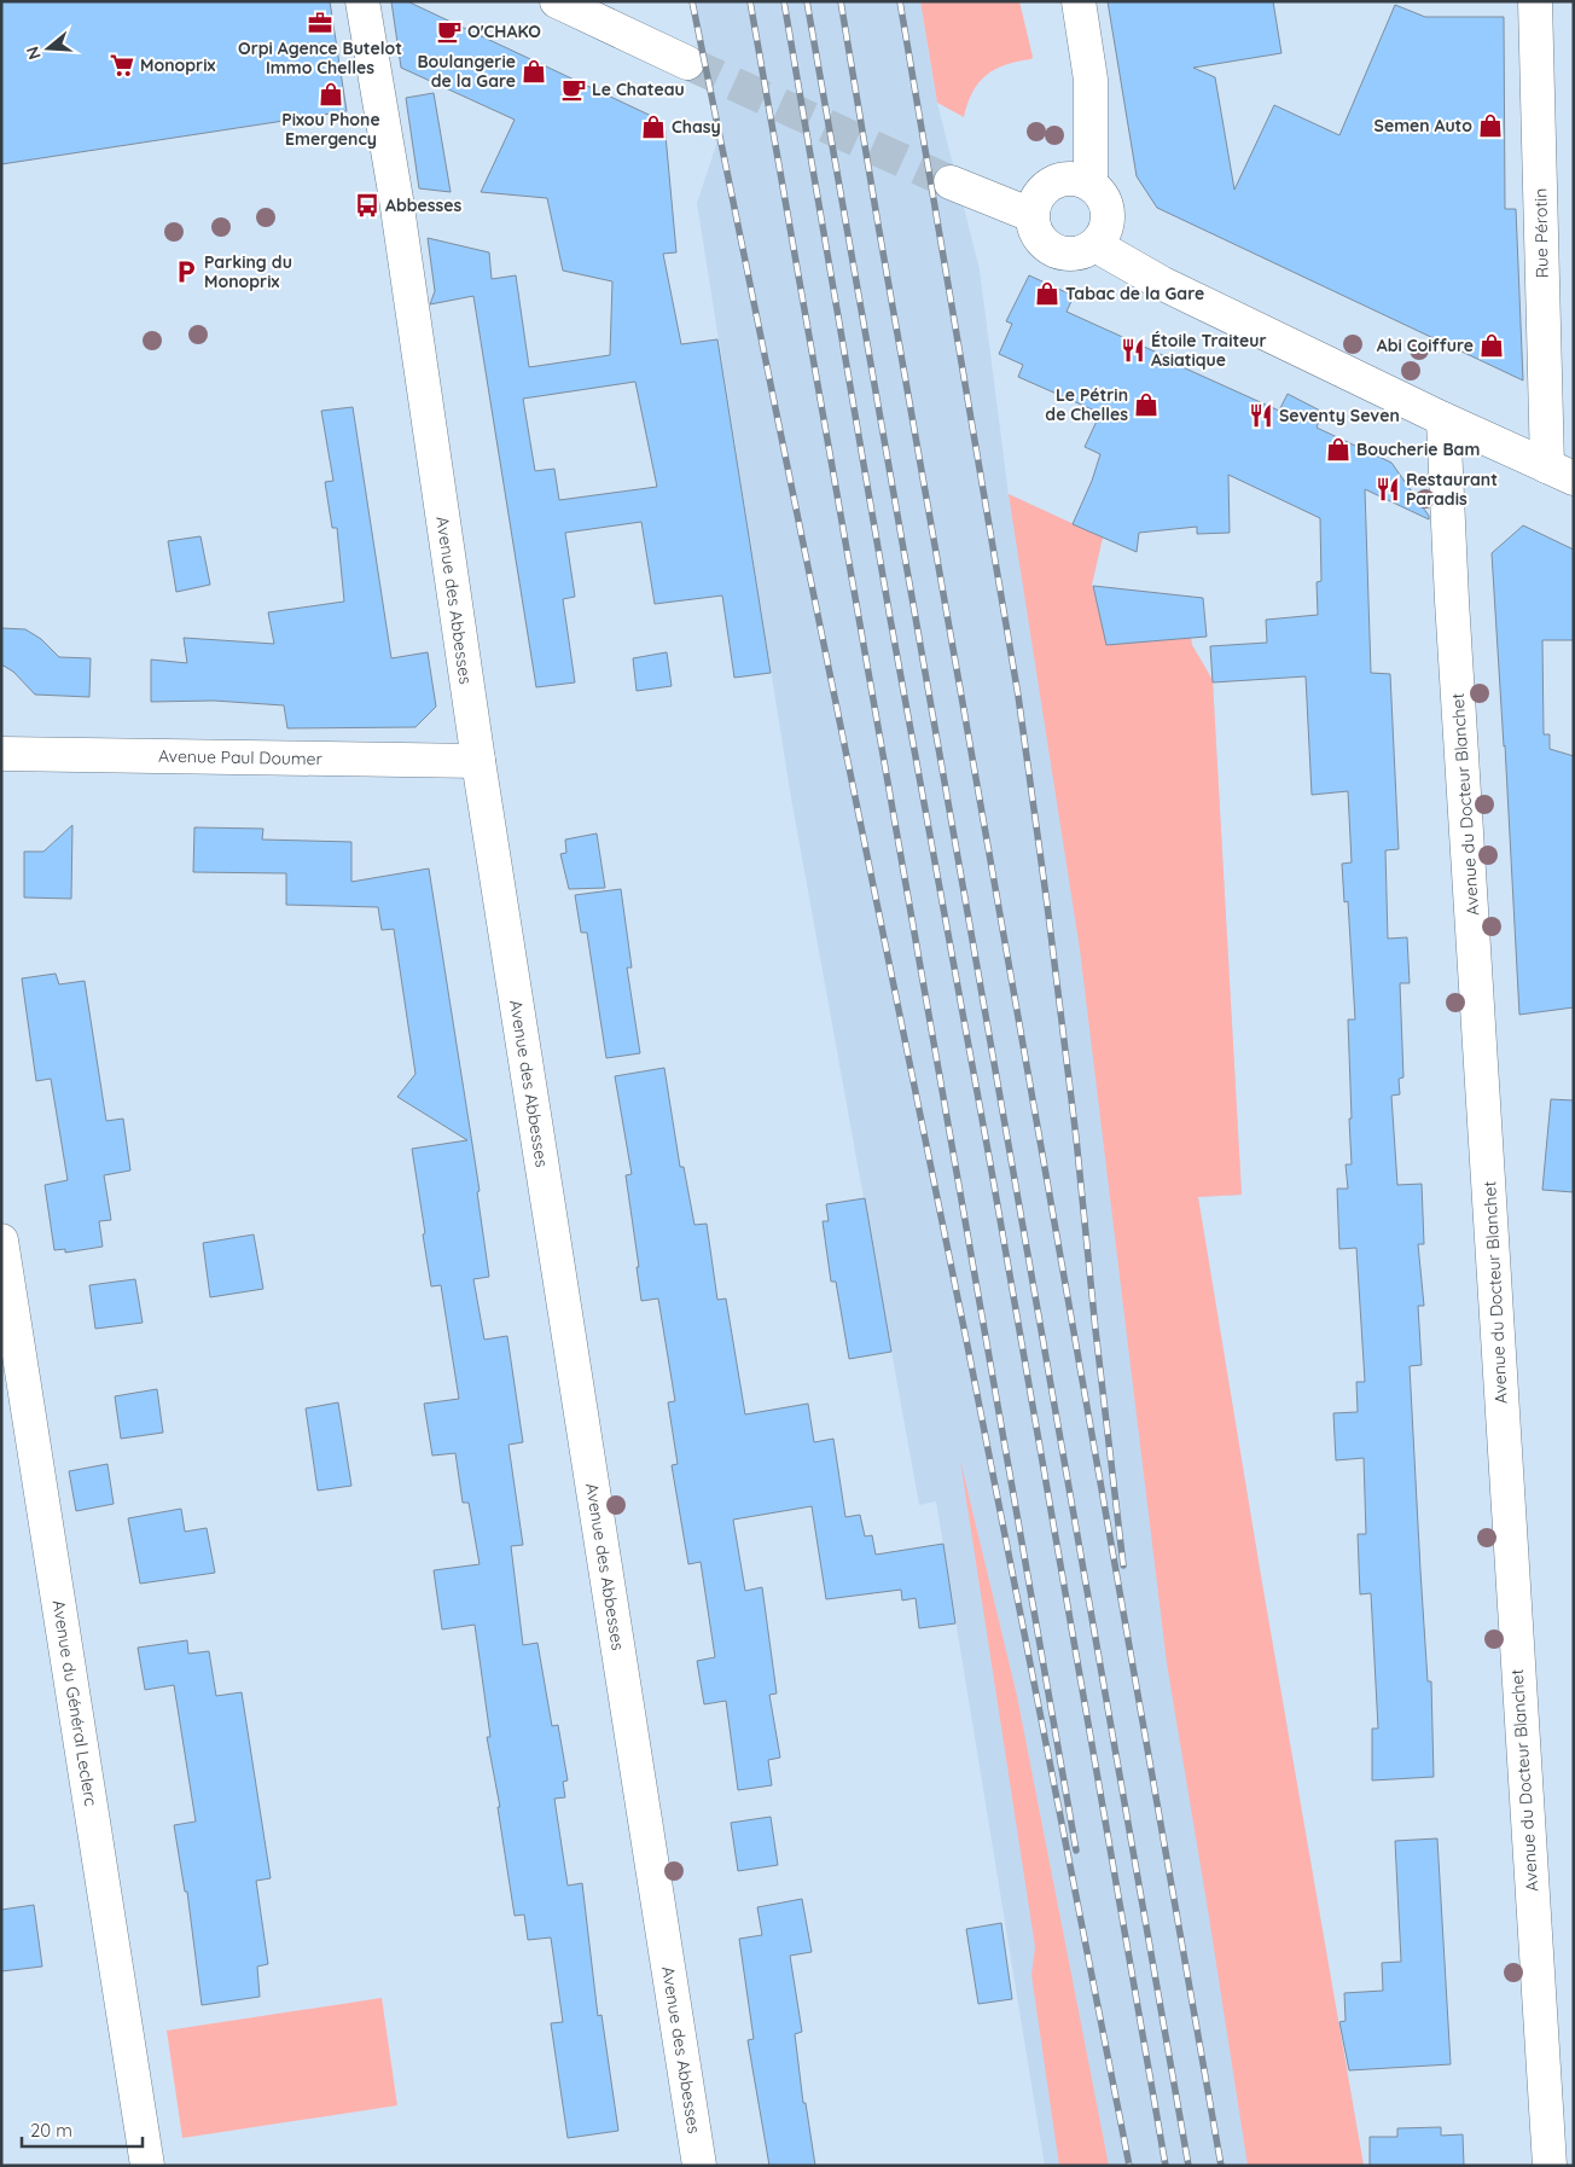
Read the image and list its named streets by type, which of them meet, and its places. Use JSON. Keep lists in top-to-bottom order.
{
  "streets": {
    "street": [
      "Rue Pérotin",
      "Avenue des Abbesses",
      "Avenue Paul Doumer",
      "Avenue du Docteur Blanchet",
      "Avenue du Général Leclerc"
    ]
  },
  "crossings": [
    ["Avenue des Abbesses", "Avenue Paul Doumer"]
  ],
  "places": {
    "office": ["Orpi Agence Butelot Immo Chelles"],
    "cafe": ["O'CHAKO", "Le Chateau"],
    "supermarket": ["Monoprix"],
    "shop": [
      "Boulangerie de la Gare",
      "Pixou Phone Emergency",
      "Semen Auto",
      "Chasy",
      "Tabac de la Gare",
      "Abi Coiffure",
      "Le Pétrin de Chelles",
      "Boucherie Bam"
    ],
    "bus stop": ["Abbesses"],
    "parking": ["Parking du Monoprix"],
    "restaurant": ["Étoile Traiteur Asiatique", "Seventy Seven", "Restaurant Paradis"]
  },
  "scale_bar": "20 m",
  "north": "left"
}
